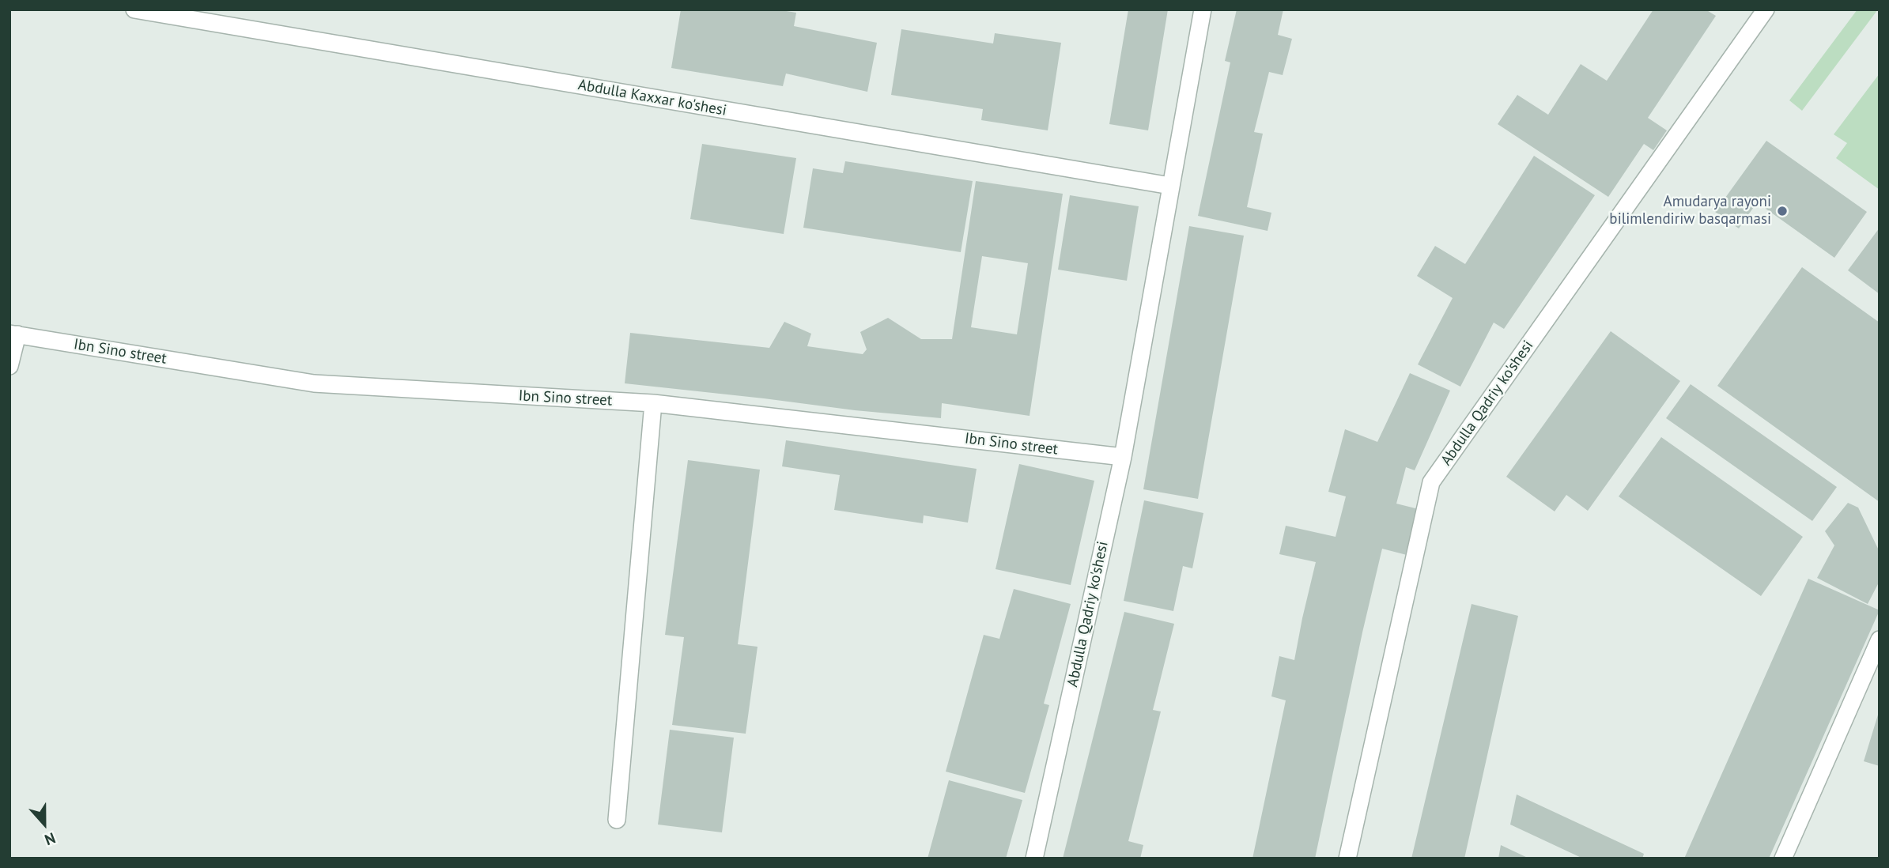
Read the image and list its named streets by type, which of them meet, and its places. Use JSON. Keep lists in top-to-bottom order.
{
  "streets": {
    "street": ["Abdulla Kaxxar ko'shesi", "Ibn Sino street", "Abdulla Qadriy ko'shesi"]
  },
  "crossings": [
    ["Abdulla Kaxxar ko'shesi", "Abdulla Qadriy ko'shesi"],
    ["Ibn Sino street", "Abdulla Qadriy ko'shesi"]
  ],
  "places": ["Amudarya rayoni bilimlendiriw basqarmasi"],
  "north": "bottom"
}
